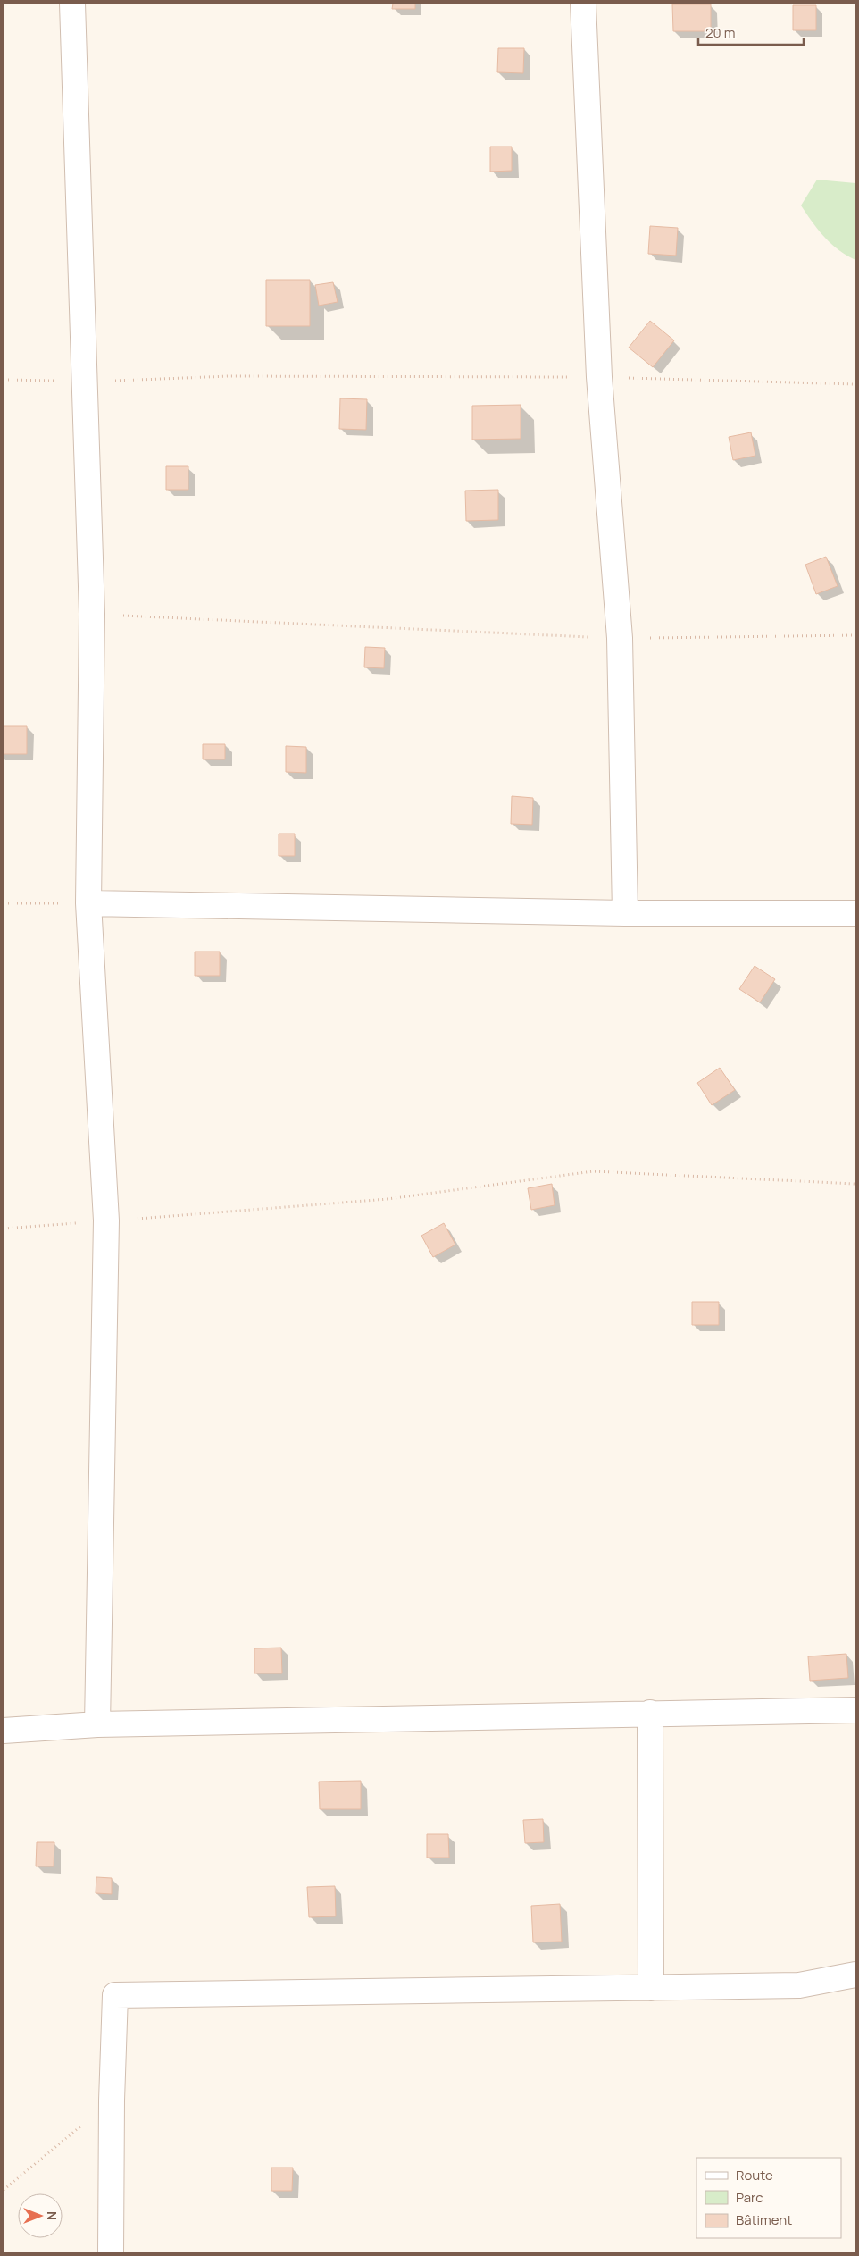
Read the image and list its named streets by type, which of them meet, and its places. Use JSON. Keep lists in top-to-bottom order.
{
  "legend": ["Route", "Parc", "Bâtiment"],
  "scale_bar": "20 m",
  "north": "right"
}
